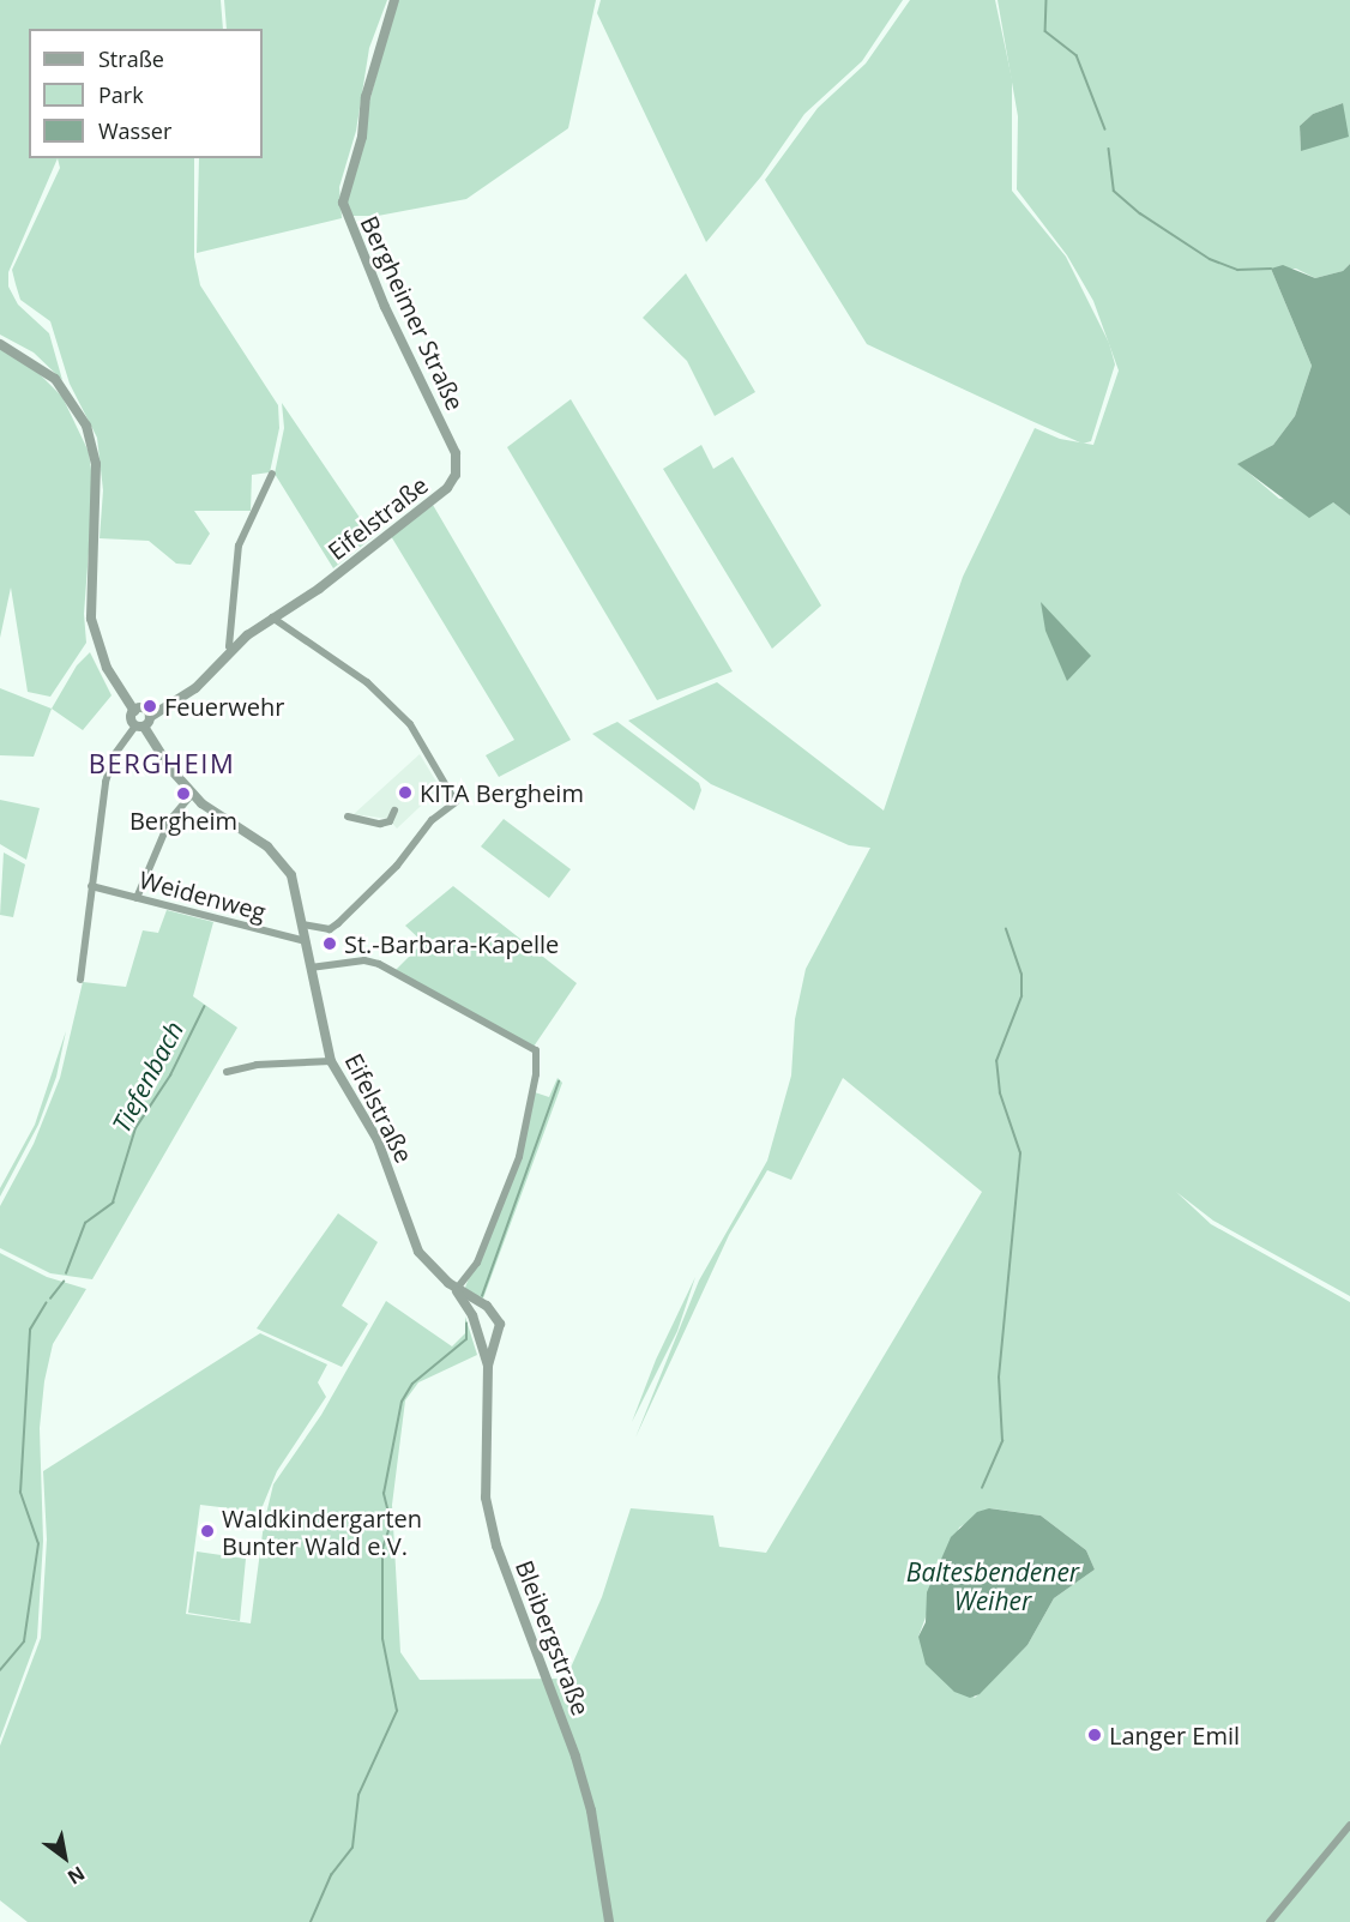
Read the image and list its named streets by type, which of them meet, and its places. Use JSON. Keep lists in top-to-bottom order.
{
  "streets": {
    "street": [
      "Bergheimer Straße",
      "Eifelstraße",
      "Weidenweg",
      "Bleibergstraße"
    ]
  },
  "crossings": [
    ["Bergheimer Straße", "Eifelstraße"],
    ["Eifelstraße", "Weidenweg"],
    ["Eifelstraße", "Bleibergstraße"]
  ],
  "districts": ["BERGHEIM"],
  "water": ["Tiefenbach", "Baltesbendener Weiher"],
  "places": [
    "Feuerwehr",
    "KITA Bergheim",
    "Bergheim",
    "St.-Barbara-Kapelle",
    "Waldkindergarten Bunter Wald e.V.",
    "Langer Emil"
  ],
  "legend": ["Straße", "Park", "Wasser"],
  "north": "bottom right"
}
